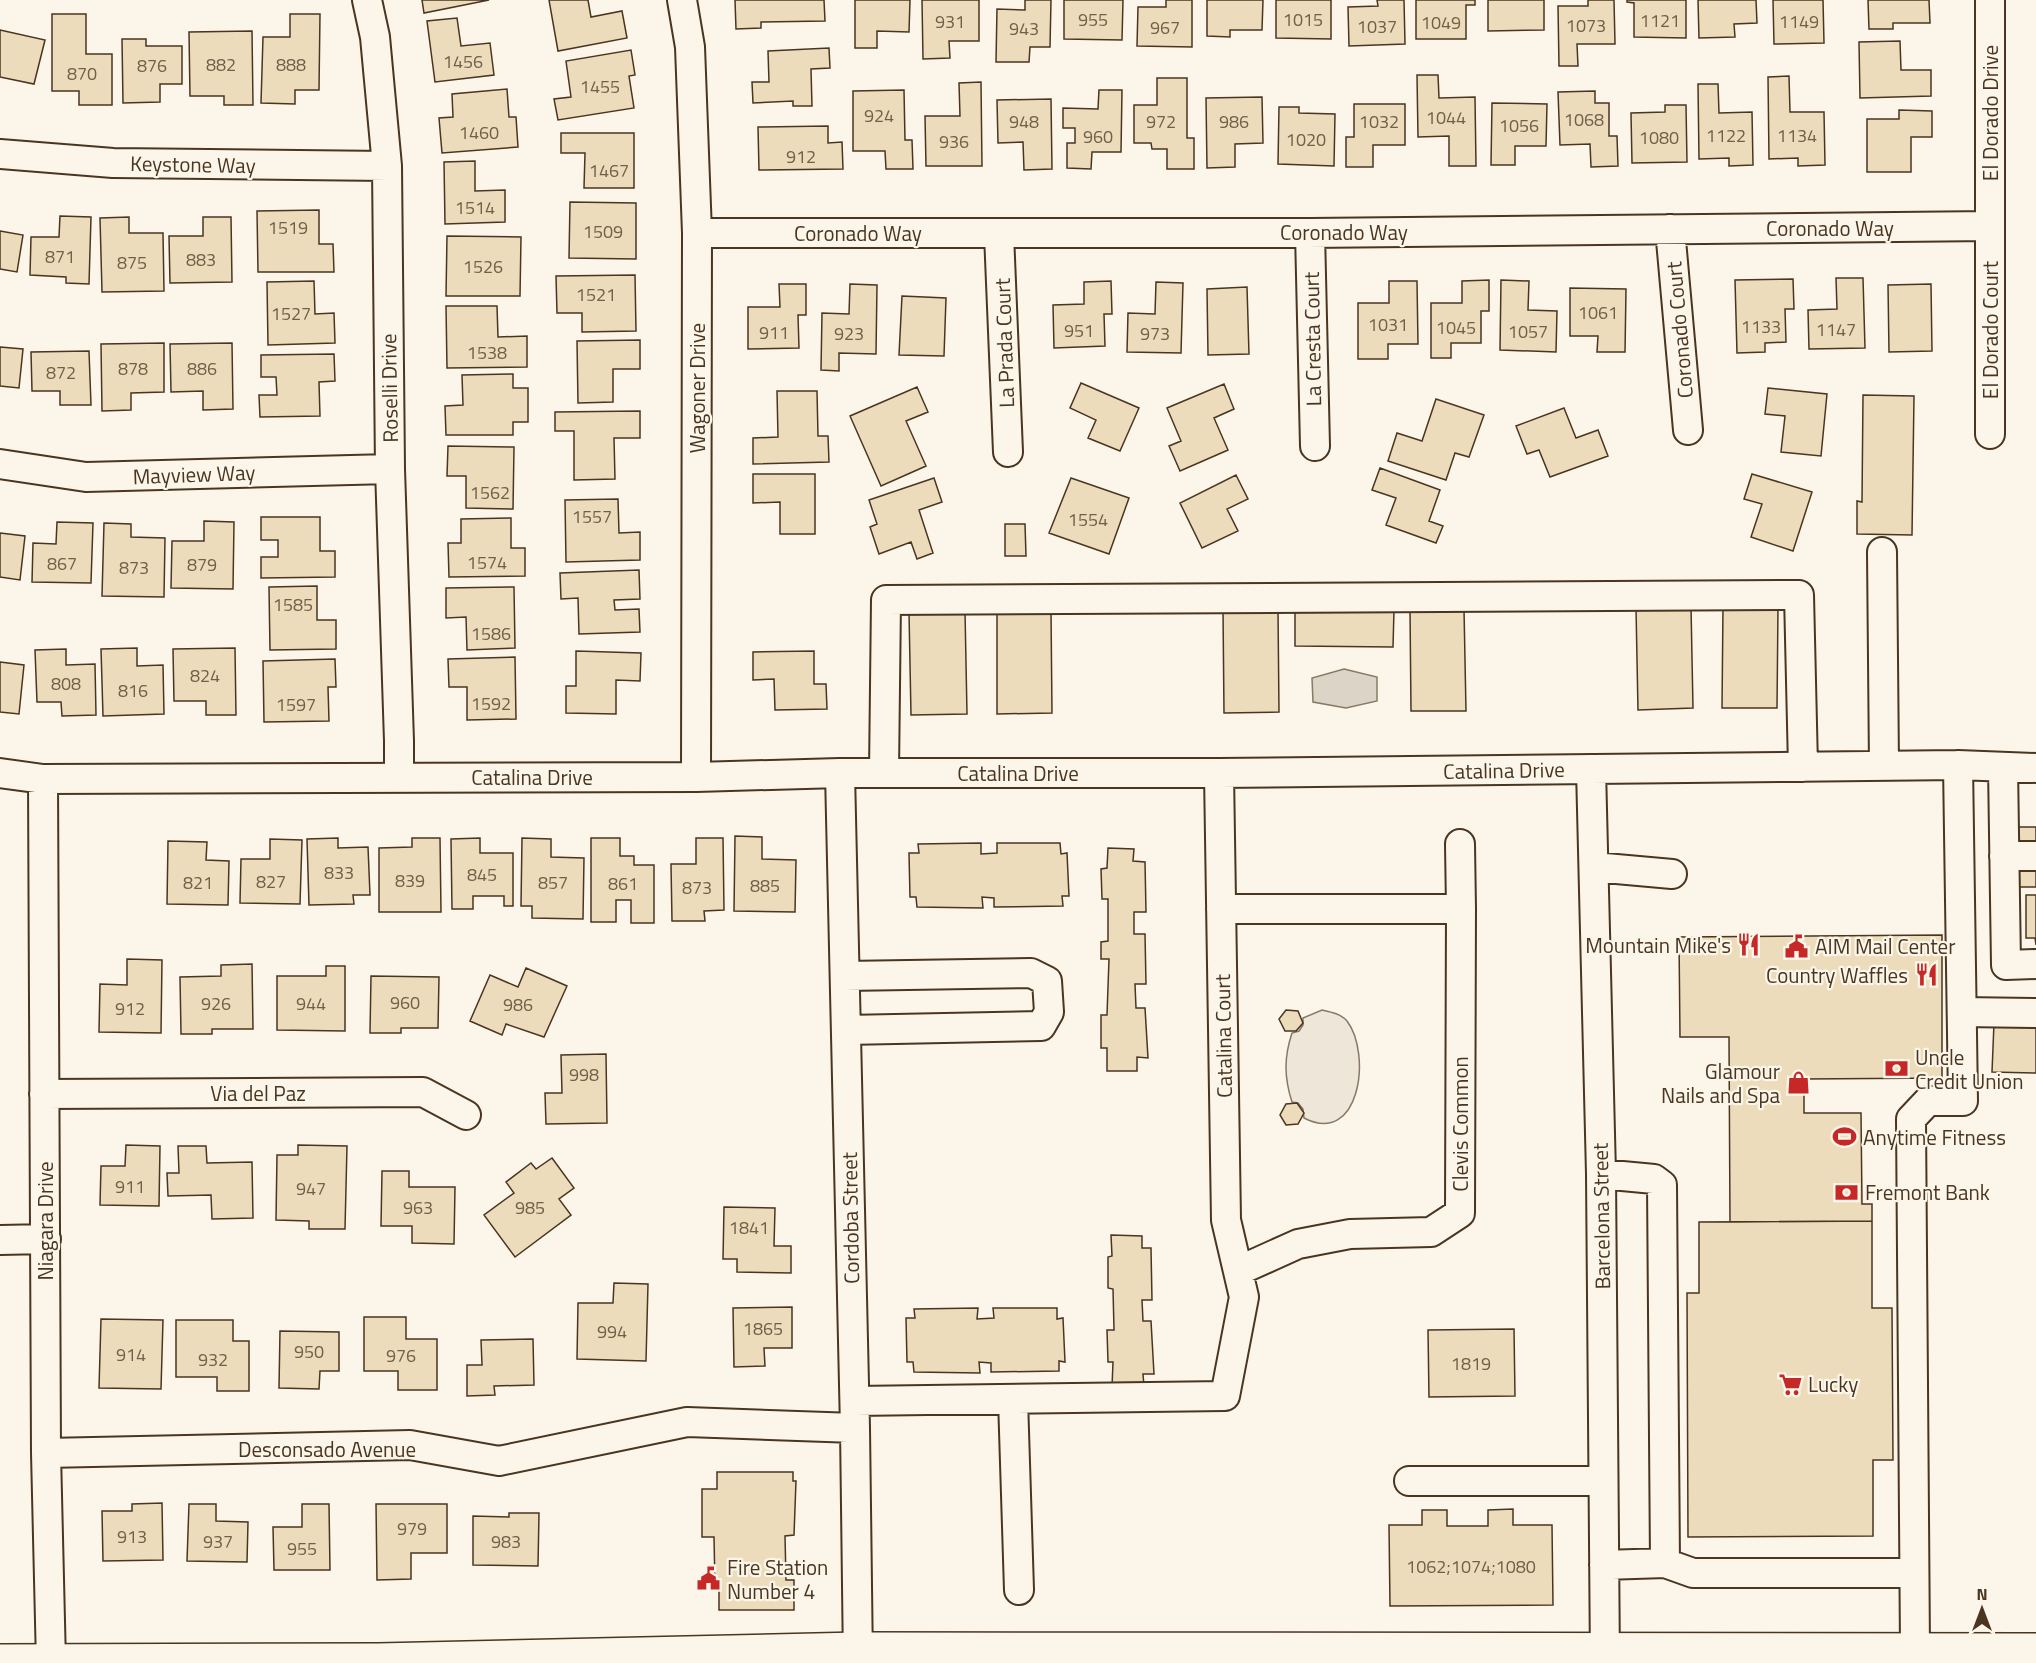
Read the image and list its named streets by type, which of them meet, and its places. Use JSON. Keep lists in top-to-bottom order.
{
  "streets": {
    "street": [
      "El Dorado Drive",
      "Keystone Way",
      "Coronado Way",
      "Coronado Court",
      "El Dorado Court",
      "La Cresta Court",
      "La Prada Court",
      "Roselli Drive",
      "Wagoner Drive",
      "Mayview Way",
      "Catalina Drive",
      "Catalina Court",
      "Via del Paz",
      "Clevis Common",
      "Barcelona Street",
      "Cordoba Street",
      "Niagara Drive",
      "Desconsado Avenue"
    ]
  },
  "crossings": [
    ["El Dorado Drive", "Coronado Way"],
    ["El Dorado Drive", "El Dorado Court"],
    ["Keystone Way", "Roselli Drive"],
    ["Coronado Way", "Coronado Court"],
    ["Coronado Way", "El Dorado Court"],
    ["Coronado Way", "La Cresta Court"],
    ["Coronado Way", "La Prada Court"],
    ["Coronado Way", "Wagoner Drive"],
    ["Roselli Drive", "Mayview Way"],
    ["Roselli Drive", "Catalina Drive"],
    ["Wagoner Drive", "Catalina Drive"],
    ["Catalina Drive", "Catalina Court"],
    ["Catalina Drive", "Barcelona Street"],
    ["Catalina Drive", "Cordoba Street"],
    ["Catalina Drive", "Niagara Drive"],
    ["Catalina Court", "Clevis Common"],
    ["Catalina Court", "Desconsado Avenue"],
    ["Via del Paz", "Niagara Drive"],
    ["Clevis Common", "Desconsado Avenue"],
    ["Cordoba Street", "Desconsado Avenue"],
    ["Niagara Drive", "Desconsado Avenue"]
  ],
  "places": {
    "restaurant": ["Mountain Mike's", "Country Waffles"],
    "public building": ["AIM Mail Center", "Fire Station Number 4"],
    "bank": ["Uncle Credit Union", "Fremont Bank"],
    "shop": ["Glamour Nails and Spa"],
    "sports": ["Anytime Fitness"],
    "supermarket": ["Lucky"]
  },
  "house_numbers": [
    "955",
    "1015",
    "1121",
    "931",
    "1149",
    "1049",
    "1073",
    "1037",
    "967",
    "943",
    "1456",
    "882",
    "888",
    "876",
    "870",
    "1455",
    "924",
    "1044",
    "1068",
    "948",
    "972",
    "986",
    "1032",
    "1056",
    "1460",
    "1122",
    "1134",
    "960",
    "1080",
    "1020",
    "936",
    "912",
    "1467",
    "1514",
    "1519",
    "1509",
    "871",
    "883",
    "875",
    "1526",
    "1521",
    "1061",
    "1527",
    "1031",
    "1133",
    "1045",
    "1147",
    "951",
    "1057",
    "911",
    "923",
    "973",
    "1538",
    "878",
    "886",
    "872",
    "1562",
    "1557",
    "1554",
    "1574",
    "867",
    "879",
    "873",
    "1585",
    "1586",
    "824",
    "808",
    "816",
    "1592",
    "1597",
    "833",
    "845",
    "839",
    "827",
    "821",
    "857",
    "861",
    "885",
    "873",
    "960",
    "926",
    "944",
    "986",
    "912",
    "998",
    "911",
    "947",
    "963",
    "985",
    "1841",
    "1865",
    "994",
    "950",
    "914",
    "976",
    "932",
    "1819",
    "979",
    "913",
    "937",
    "983",
    "955",
    "1062;1074;1080"
  ],
  "north": "top"
}
